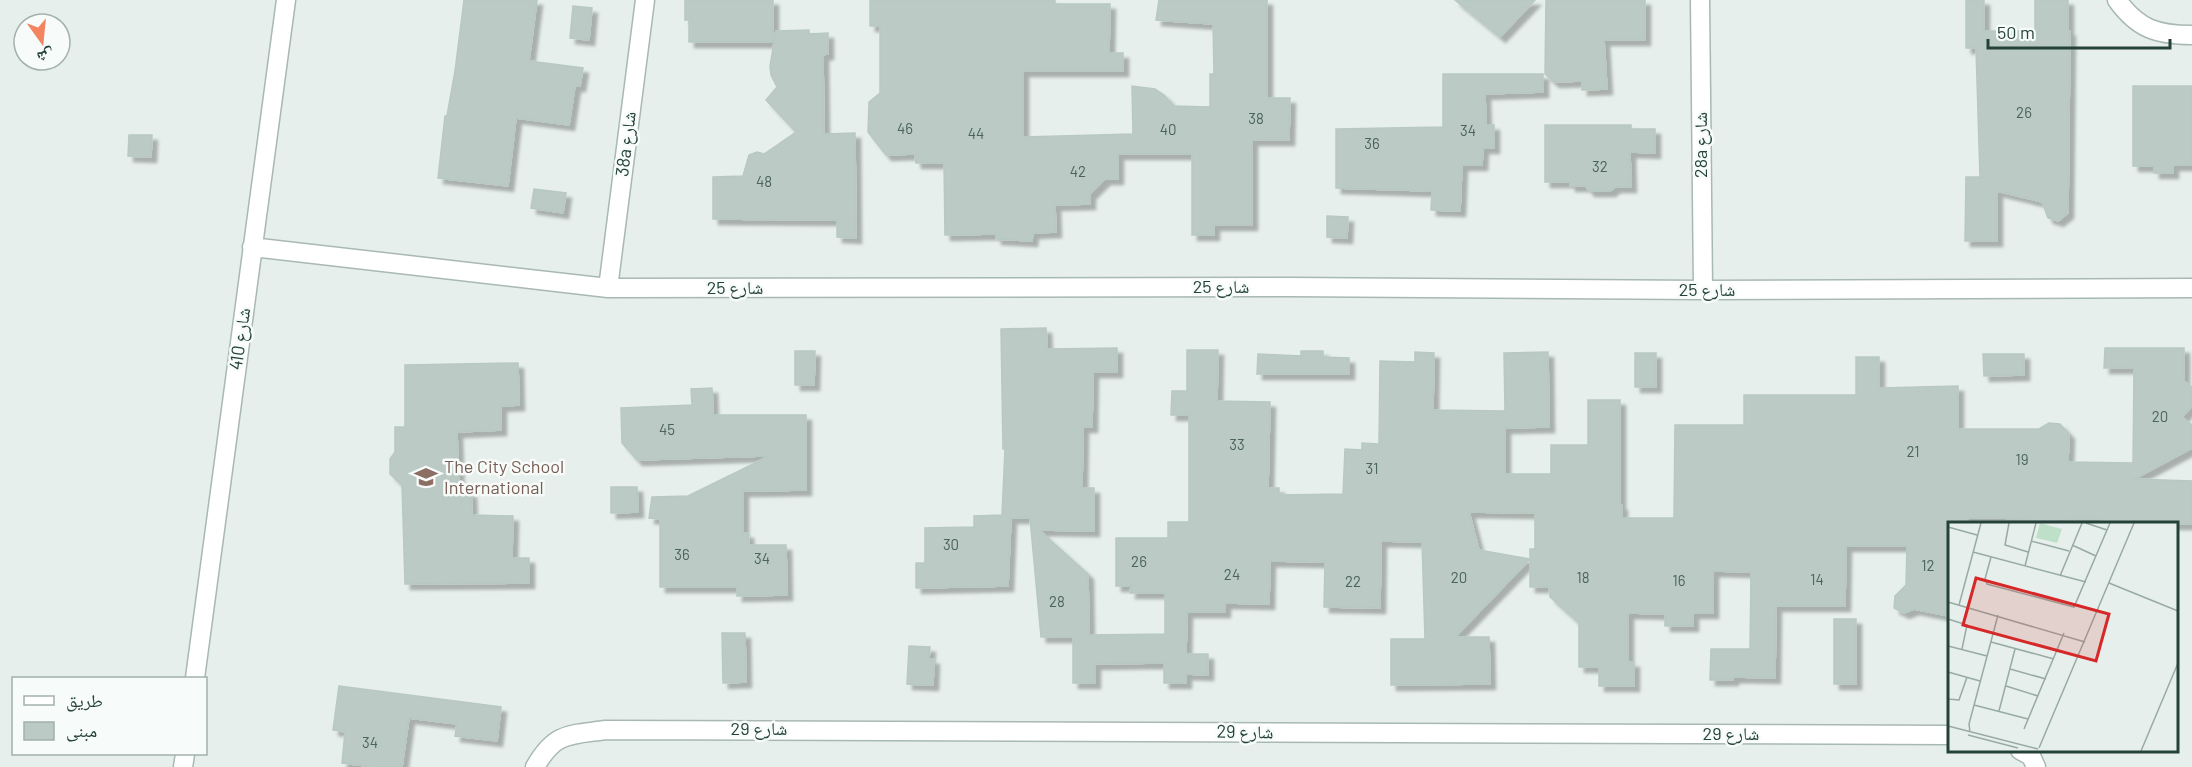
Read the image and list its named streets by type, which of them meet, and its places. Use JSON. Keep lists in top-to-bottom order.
{
  "streets": {
    "street": [
      "38a شارع",
      "28a شارع",
      "شارع 25",
      "شارع 410",
      "شارع 29"
    ]
  },
  "crossings": [
    ["38a شارع", "شارع 25"],
    ["28a شارع", "شارع 25"],
    ["شارع 25", "شارع 410"]
  ],
  "places": {
    "school or university": ["The City School International"]
  },
  "house_numbers": [
    "26",
    "38",
    "46",
    "40",
    "34",
    "44",
    "36",
    "32",
    "42",
    "48",
    "20",
    "45",
    "33",
    "21",
    "19",
    "31",
    "30",
    "36",
    "34",
    "26",
    "12",
    "24",
    "20",
    "18",
    "14",
    "16",
    "22",
    "28",
    "34"
  ],
  "legend": ["طريق", "مبنى"],
  "scale_bar": "50 m",
  "north": "bottom"
}
